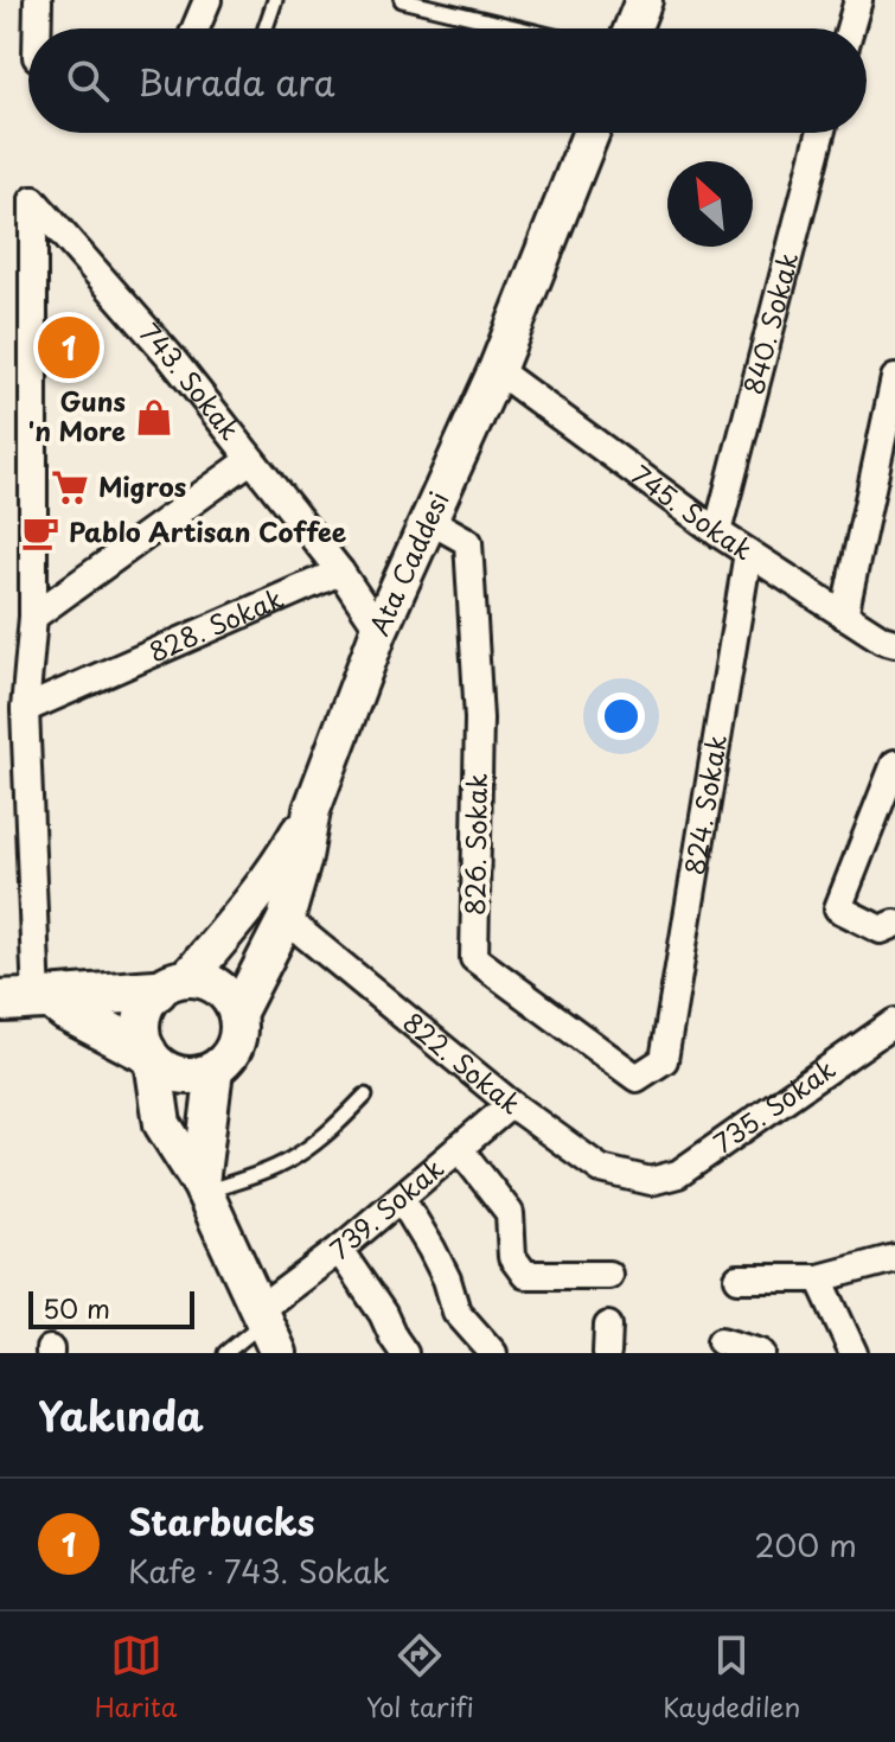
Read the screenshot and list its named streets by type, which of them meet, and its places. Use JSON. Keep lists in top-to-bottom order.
{
  "streets": {
    "main road": ["Ata Caddesi"],
    "street": [
      "840. Sokak",
      "743. Sokak",
      "745. Sokak",
      "828. Sokak",
      "824. Sokak",
      "826. Sokak",
      "822. Sokak",
      "735. Sokak",
      "739. Sokak"
    ]
  },
  "crossings": [
    ["840. Sokak", "745. Sokak"],
    ["743. Sokak", "828. Sokak"],
    ["745. Sokak", "Ata Caddesi"],
    ["745. Sokak", "824. Sokak"],
    ["Ata Caddesi", "826. Sokak"],
    ["Ata Caddesi", "822. Sokak"],
    ["824. Sokak", "826. Sokak"],
    ["822. Sokak", "735. Sokak"],
    ["822. Sokak", "739. Sokak"]
  ],
  "places": {
    "shop": ["Guns 'n More"],
    "supermarket": ["Migros"],
    "cafe": ["Pablo Artisan Coffee"]
  },
  "scale_bar": "50 m",
  "north": "top left",
  "page": {
    "search": "Burada ara",
    "pins": "1",
    "scale": "50 m",
    "heading": "Yakında",
    "list": [
      {
        "mark": "1",
        "name": "Starbucks",
        "note": "Kafe · 743. Sokak",
        "value": "200 m"
      }
    ],
    "nav": ["Harita", "Yol tarifi", "Kaydedilen"]
  }
}
